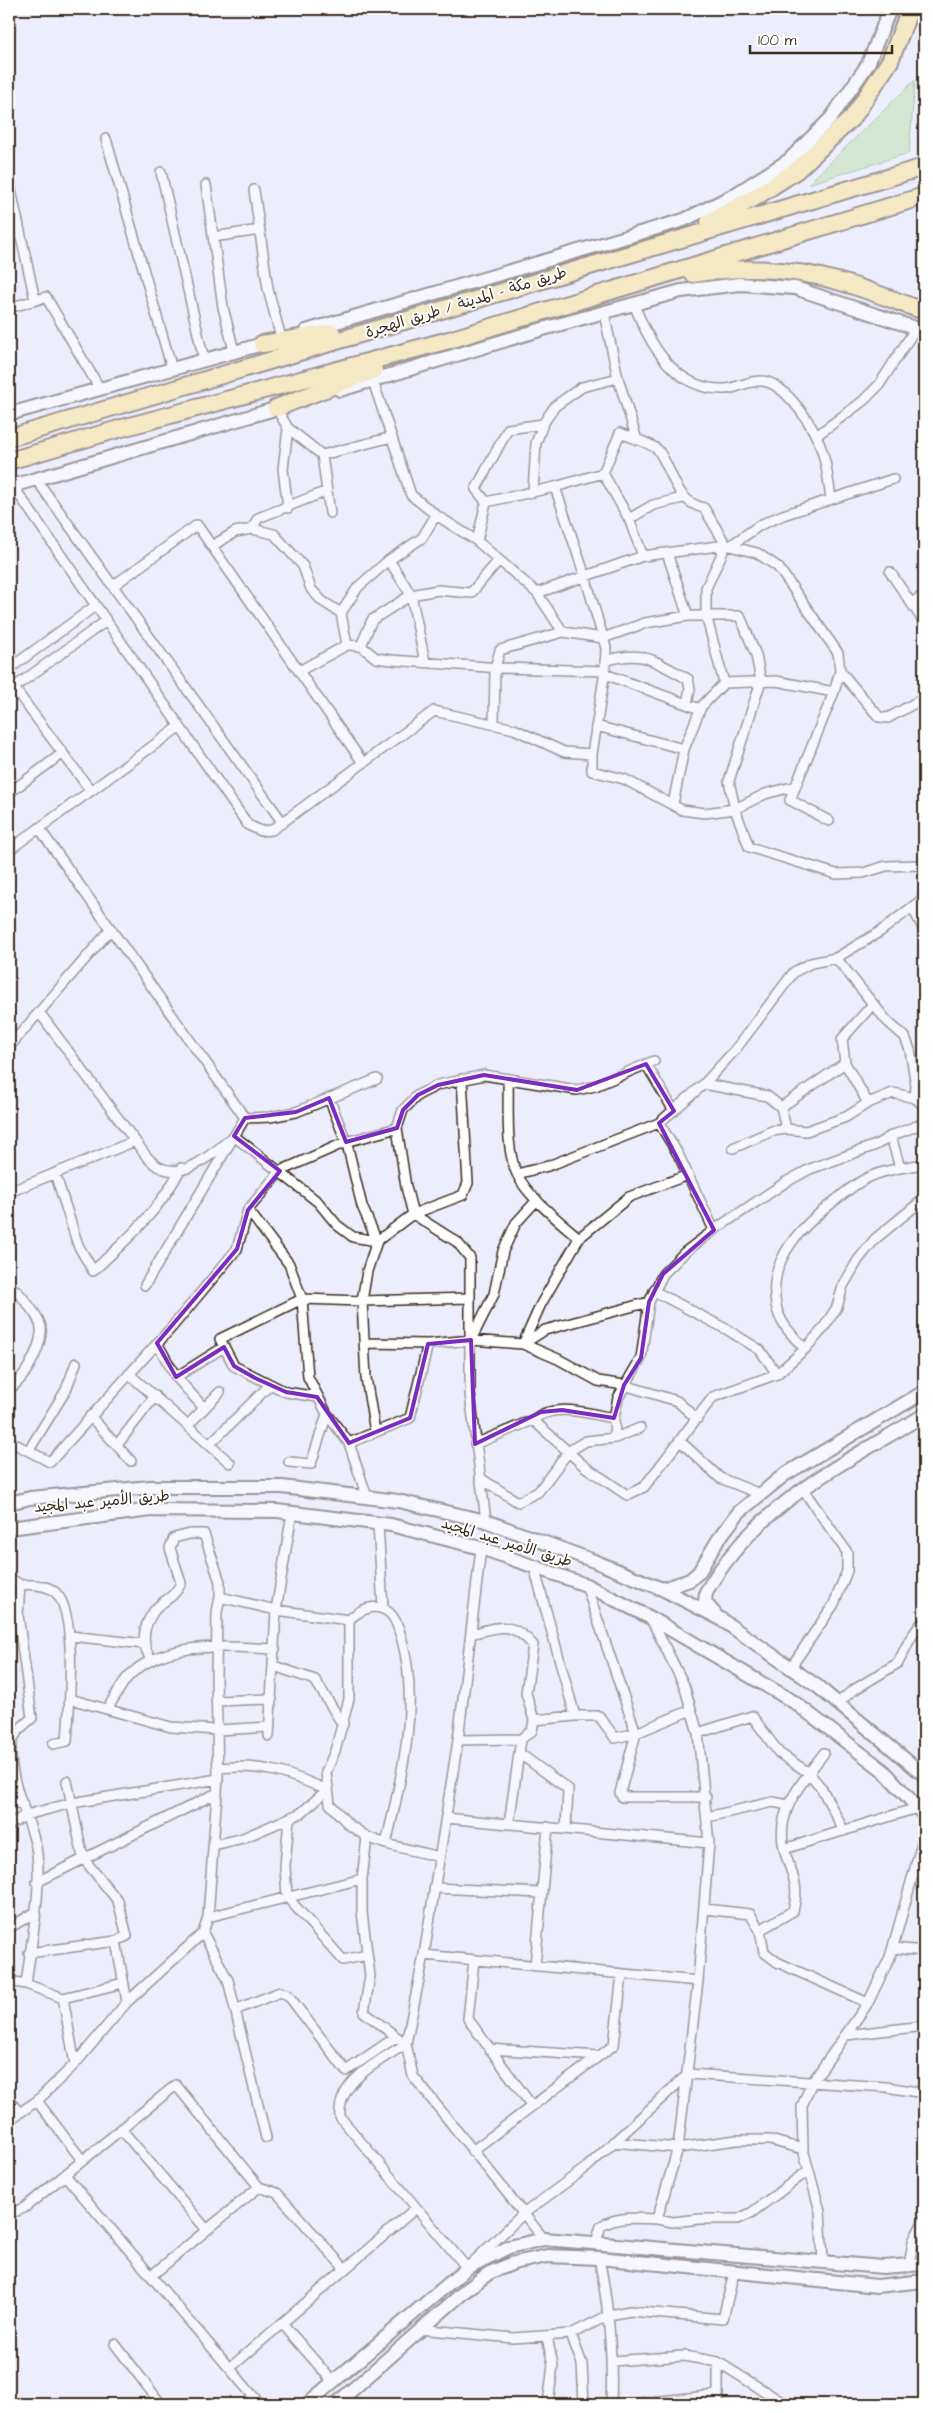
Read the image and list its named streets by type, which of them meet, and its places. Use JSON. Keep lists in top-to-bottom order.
{
  "streets": {
    "highway": ["طريق مكة - المدينة / طريق الهجرة"],
    "main road": ["طريق الأمير عبد المجيد"]
  },
  "scale_bar": "100 m"
}
